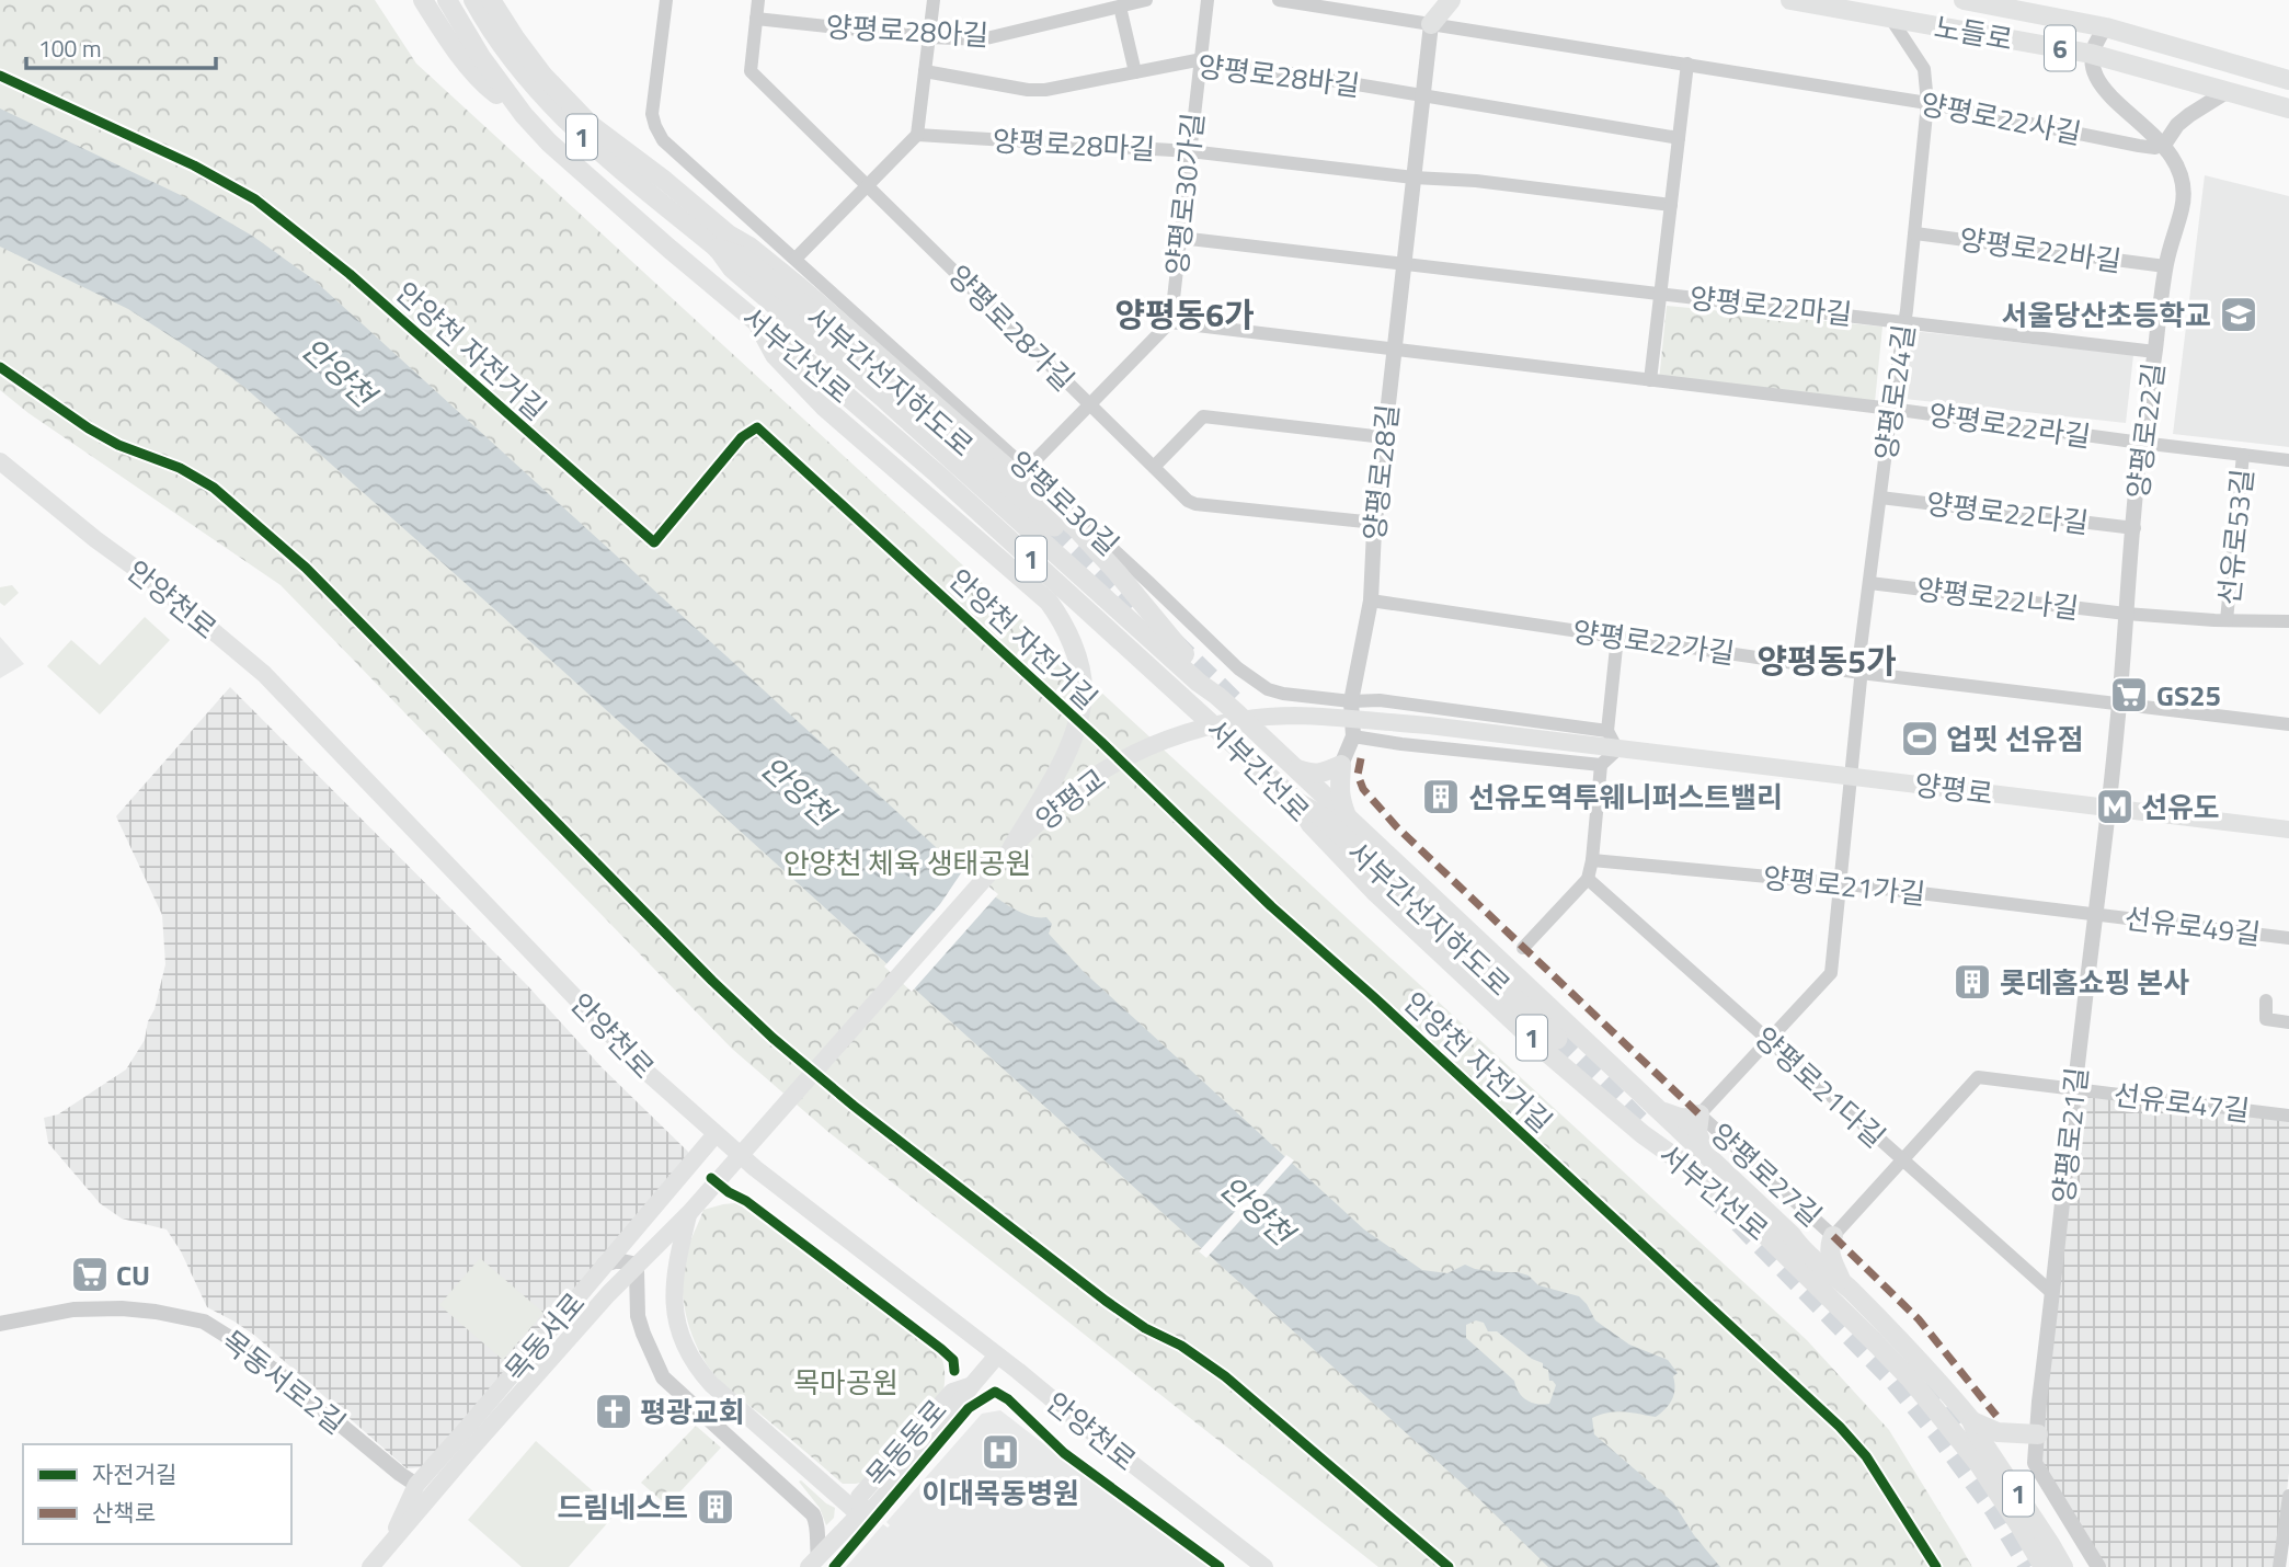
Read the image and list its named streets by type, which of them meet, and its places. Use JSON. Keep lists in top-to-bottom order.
{
  "streets": {
    "highway": ["서부간선지하도로"],
    "main road": [
      "노들로",
      "6",
      "1",
      "서부간선로",
      "안양천로",
      "양평로",
      "양평교",
      "목동서로",
      "목동동로"
    ],
    "street": [
      "양평로28아길",
      "양평로28바길",
      "양평로22사길",
      "양평로28마길",
      "양평로30가길",
      "양평로22바길",
      "양평로22마길",
      "양평로28가길",
      "양평로24길",
      "양평로22라길",
      "양평로22길",
      "양평로28길",
      "양평로30길",
      "양평로22다길",
      "선유로53길",
      "양평로22나길",
      "양평로22가길",
      "양평로21가길",
      "선유로49길",
      "양평로21다길",
      "선유로47길",
      "양평로21길",
      "양평로27길",
      "목동서로2길"
    ],
    "cycle path": ["안양천 자전거길"]
  },
  "crossings": [
    ["양평로28아길", "양평로28가길"],
    ["노들로", "양평로22사길"],
    ["노들로", "양평로24길"],
    ["양평로28바길", "양평로30가길"],
    ["양평로28바길", "양평로28길"],
    ["양평로22사길", "양평로24길"],
    ["양평로22사길", "양평로22길"],
    ["양평로22사길", "양평로28길"],
    ["양평로28마길", "양평로30가길"],
    ["양평로28마길", "양평로28길"],
    ["양평로30가길", "양평로22마길"],
    ["양평로30가길", "양평로22라길"],
    ["양평로22바길", "양평로24길"],
    ["양평로22바길", "양평로22길"],
    ["양평로22마길", "양평로24길"],
    ["양평로22마길", "양평로22길"],
    ["양평로22마길", "양평로28길"],
    ["양평로28가길", "양평로28길"],
    ["서부간선로", "서부간선지하도로"],
    ["양평로24길", "양평로22라길"],
    ["양평로24길", "양평로22다길"],
    ["양평로24길", "양평로22나길"],
    ["양평로24길", "양평로22가길"],
    ["양평로24길", "양평로"],
    ["양평로24길", "양평로21가길"],
    ["양평로24길", "양평로21다길"],
    ["양평로24길", "양평로27길"],
    ["양평로22라길", "양평로22길"],
    ["양평로22라길", "양평로28길"],
    ["양평로22라길", "선유로53길"],
    ["양평로22길", "양평로22다길"],
    ["양평로22길", "선유로53길"],
    ["양평로22길", "양평로22나길"],
    ["양평로22길", "양평로22가길"],
    ["양평로22길", "양평로"],
    ["양평로22길", "양평로21길"],
    ["양평로28길", "양평로30길"],
    ["양평로28길", "양평로22가길"],
    ["선유로53길", "양평로22나길"],
    ["안양천로", "목동서로"],
    ["안양천로", "목동동로"],
    ["양평로", "양평교"],
    ["양평로", "양평로21길"],
    ["양평교", "목동서로"],
    ["양평로21가길", "선유로49길"],
    ["양평로21가길", "양평로21길"],
    ["선유로49길", "양평로21길"],
    ["양평로21다길", "선유로47길"],
    ["양평로21다길", "양평로21길"],
    ["선유로47길", "양평로21길"],
    ["목동서로", "목동서로2길"],
    ["목동서로", "목동동로"]
  ],
  "districts": ["양평동6가", "양평동5가"],
  "water": ["안양천"],
  "parks": ["안양천 체육 생태공원", "목마공원"],
  "places": {
    "school or university": ["서울당산초등학교"],
    "supermarket": ["GS25", "CU"],
    "sports": ["업핏 선유점"],
    "building": ["선유도역투웨니퍼스트밸리", "롯데홈쇼핑 본사", "드림네스트"],
    "metro station": ["선유도"],
    "church": ["평광교회"],
    "hospital": ["이대목동병원"]
  },
  "legend": ["자전거길", "산책로"],
  "scale_bar": "100 m"
}
